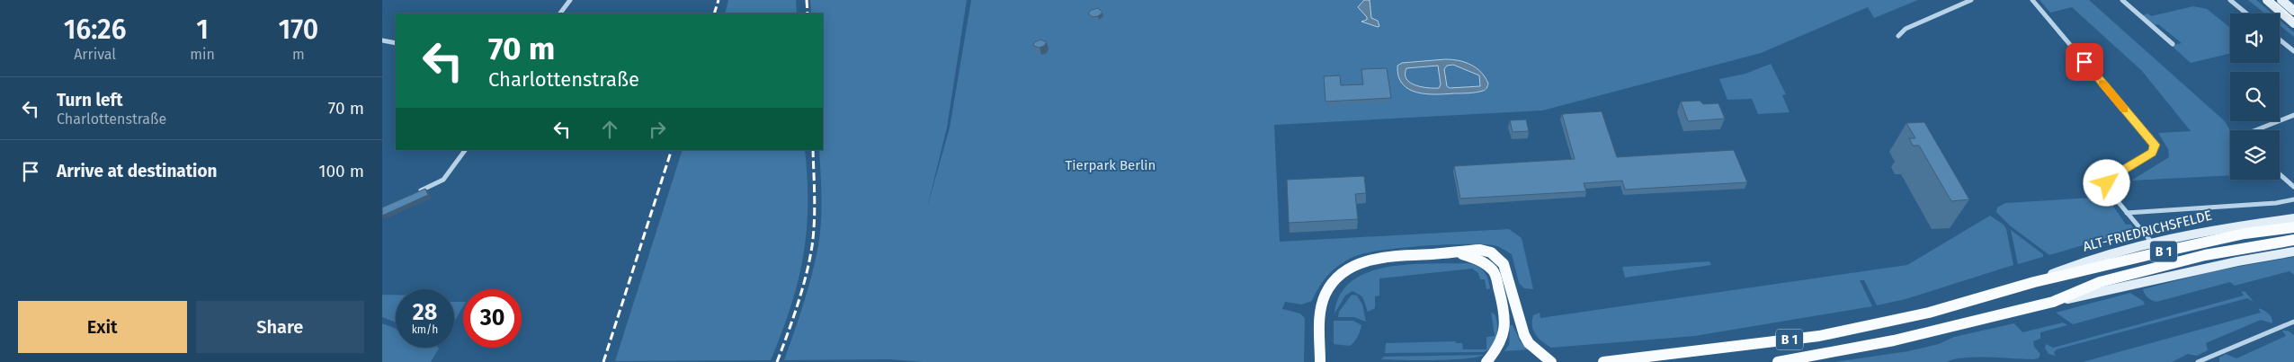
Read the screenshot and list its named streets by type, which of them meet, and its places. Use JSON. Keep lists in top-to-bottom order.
{
  "streets": {
    "main road": ["ALT-FRIEDRICHSFELDE", "B 1"]
  },
  "crossings": [
    ["ALT-FRIEDRICHSFELDE", "B 1"]
  ],
  "parks": ["Tierpark Berlin"],
  "page": {
    "eta": [
      "16:26",
      "Arrival",
      "1",
      "min",
      "170",
      "m"
    ],
    "turn": ["70 m", "Charlottenstraße"],
    "list": [
      {
        "name": "Turn left",
        "note": "Charlottenstraße",
        "value": "70 m"
      },
      {
        "name": "Arrive at destination",
        "value": "100 m"
      }
    ],
    "speed": "28 km/h",
    "limit": "30",
    "buttons": ["Exit", "Share"]
  }
}
